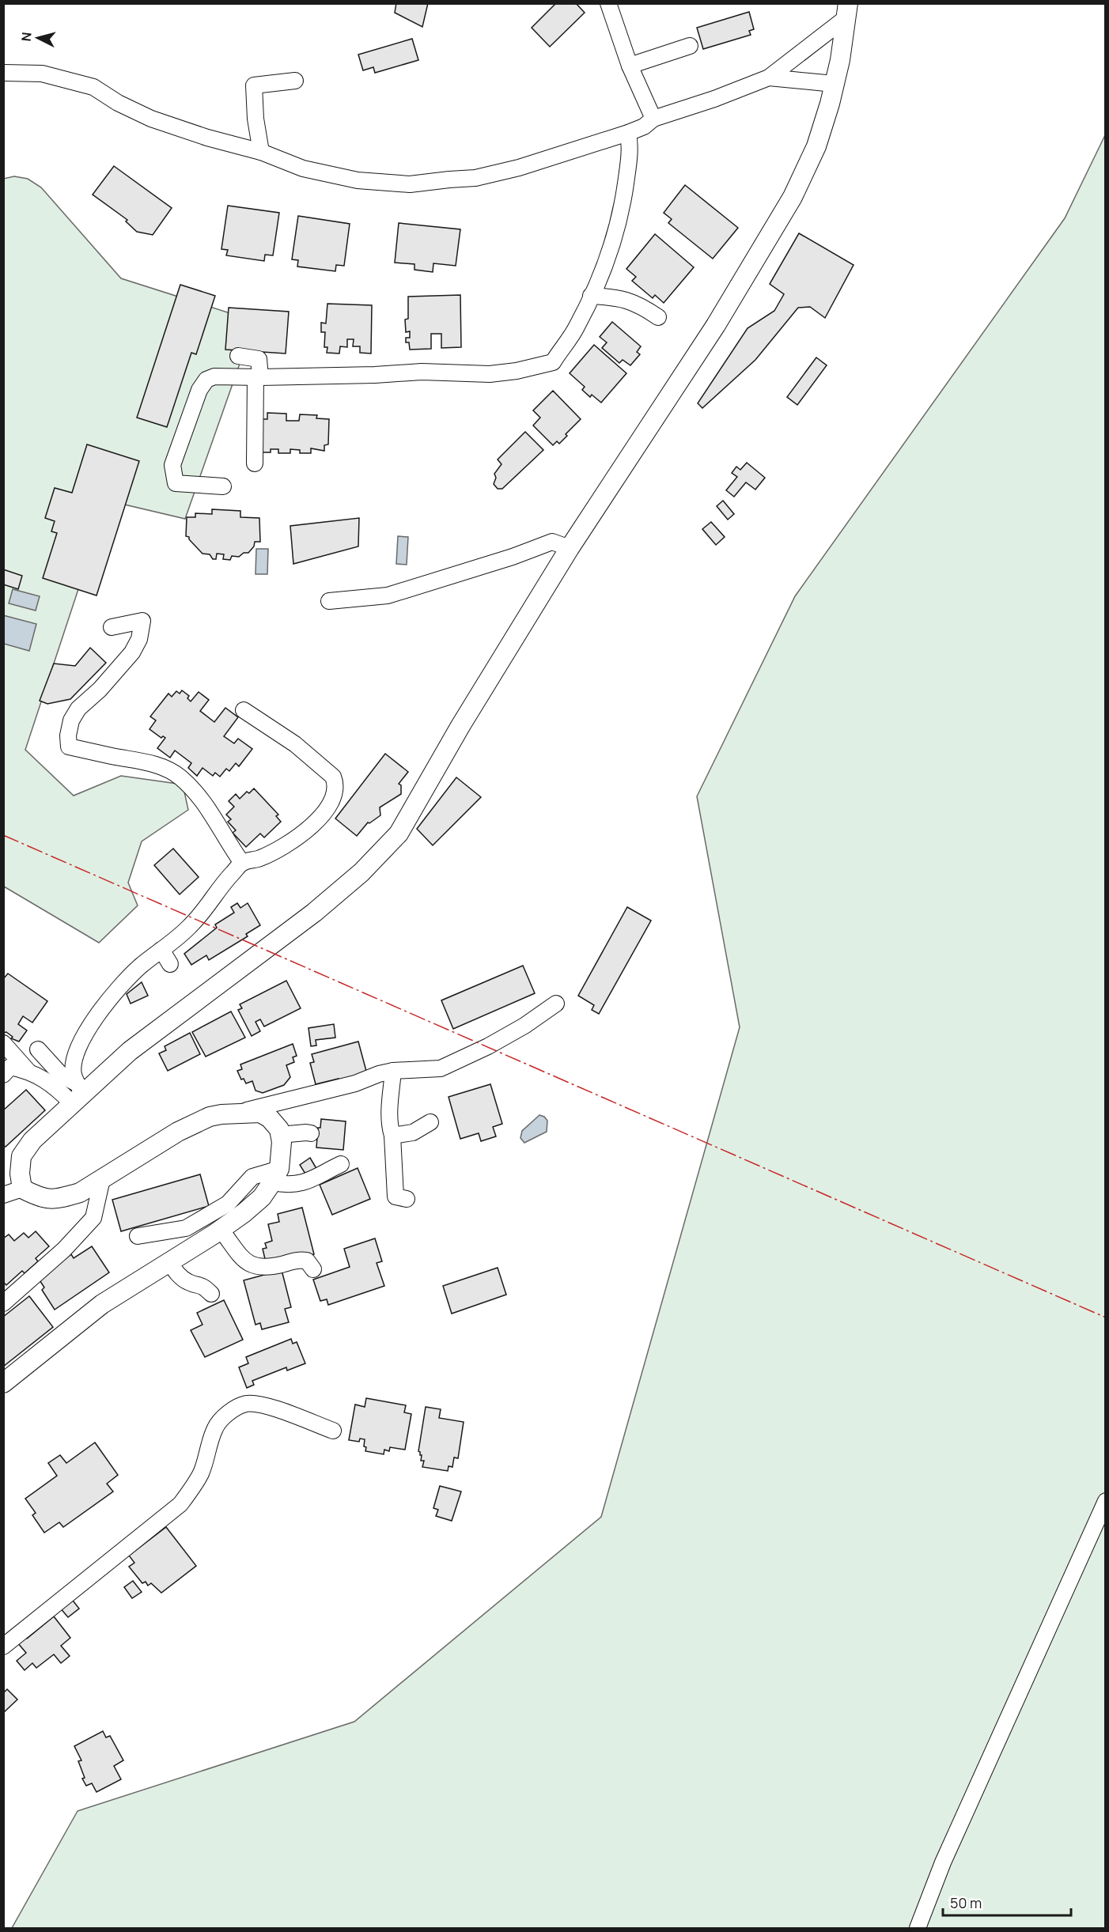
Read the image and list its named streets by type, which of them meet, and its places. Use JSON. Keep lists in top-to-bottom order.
{
  "scale_bar": "50 m",
  "north": "left"
}
